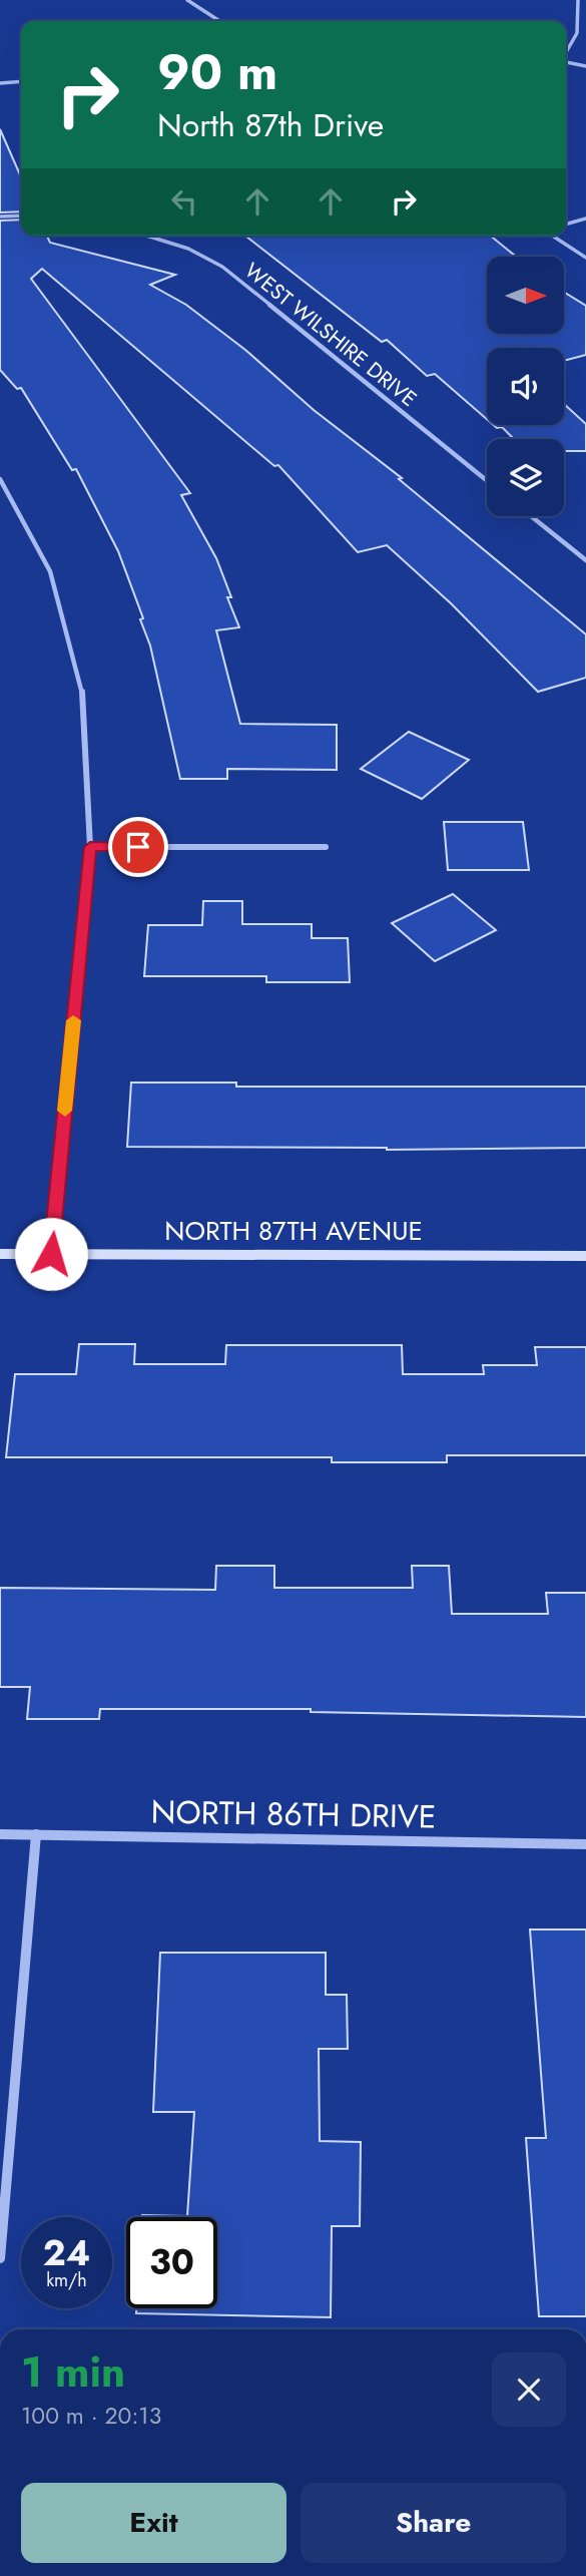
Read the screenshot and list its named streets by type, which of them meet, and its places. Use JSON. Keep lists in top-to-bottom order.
{
  "streets": {
    "street": ["WEST WILSHIRE DRIVE", "NORTH 87TH AVENUE", "NORTH 86TH DRIVE"]
  },
  "north": "right",
  "page": {
    "turn": ["90 m", "North 87th Drive"],
    "speed": "24 km/h",
    "limit": "30",
    "heading": ["1 min", "100 m · 20:13"],
    "buttons": ["Exit", "Share"]
  }
}
